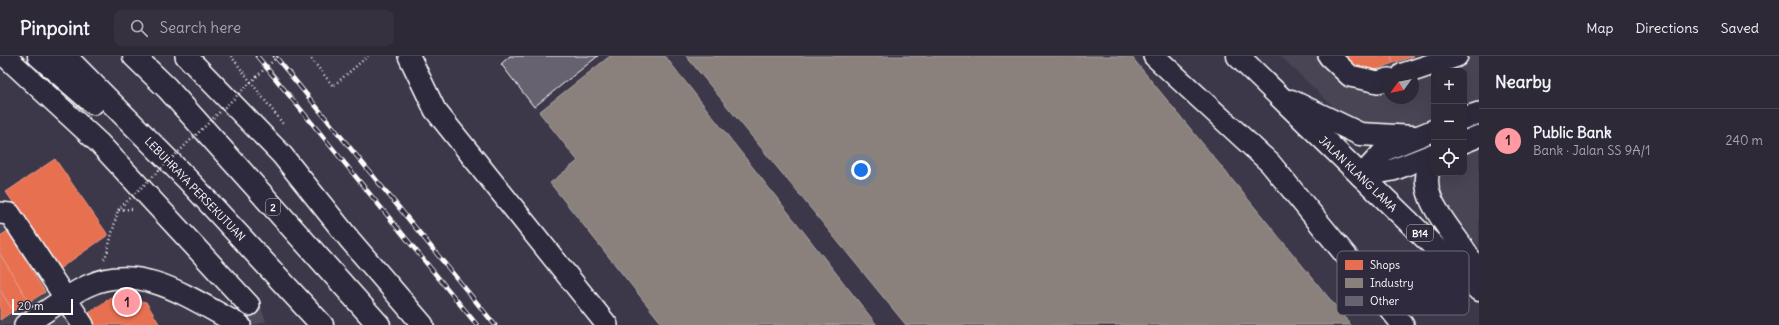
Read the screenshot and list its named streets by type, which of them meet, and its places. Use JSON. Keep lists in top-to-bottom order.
{
  "streets": {
    "main road": [
      "JALAN KLANG LAMA",
      "LEBUHRAYA PERSEKUTUAN",
      "2",
      "B14"
    ]
  },
  "legend": ["Shops", "Industry", "Other"],
  "scale_bar": "20 m",
  "north": "bottom left",
  "page": {
    "header": "Pinpoint",
    "search": "Search here",
    "nav": ["Map", "Directions", "Saved"],
    "heading": "Nearby",
    "map_buttons": ["+", "−"],
    "list": [
      {
        "mark": "1",
        "name": "Public Bank",
        "note": "Bank · Jalan SS 9A/1",
        "value": "240 m"
      }
    ],
    "pins": "1",
    "scale": "20 m"
  }
}
